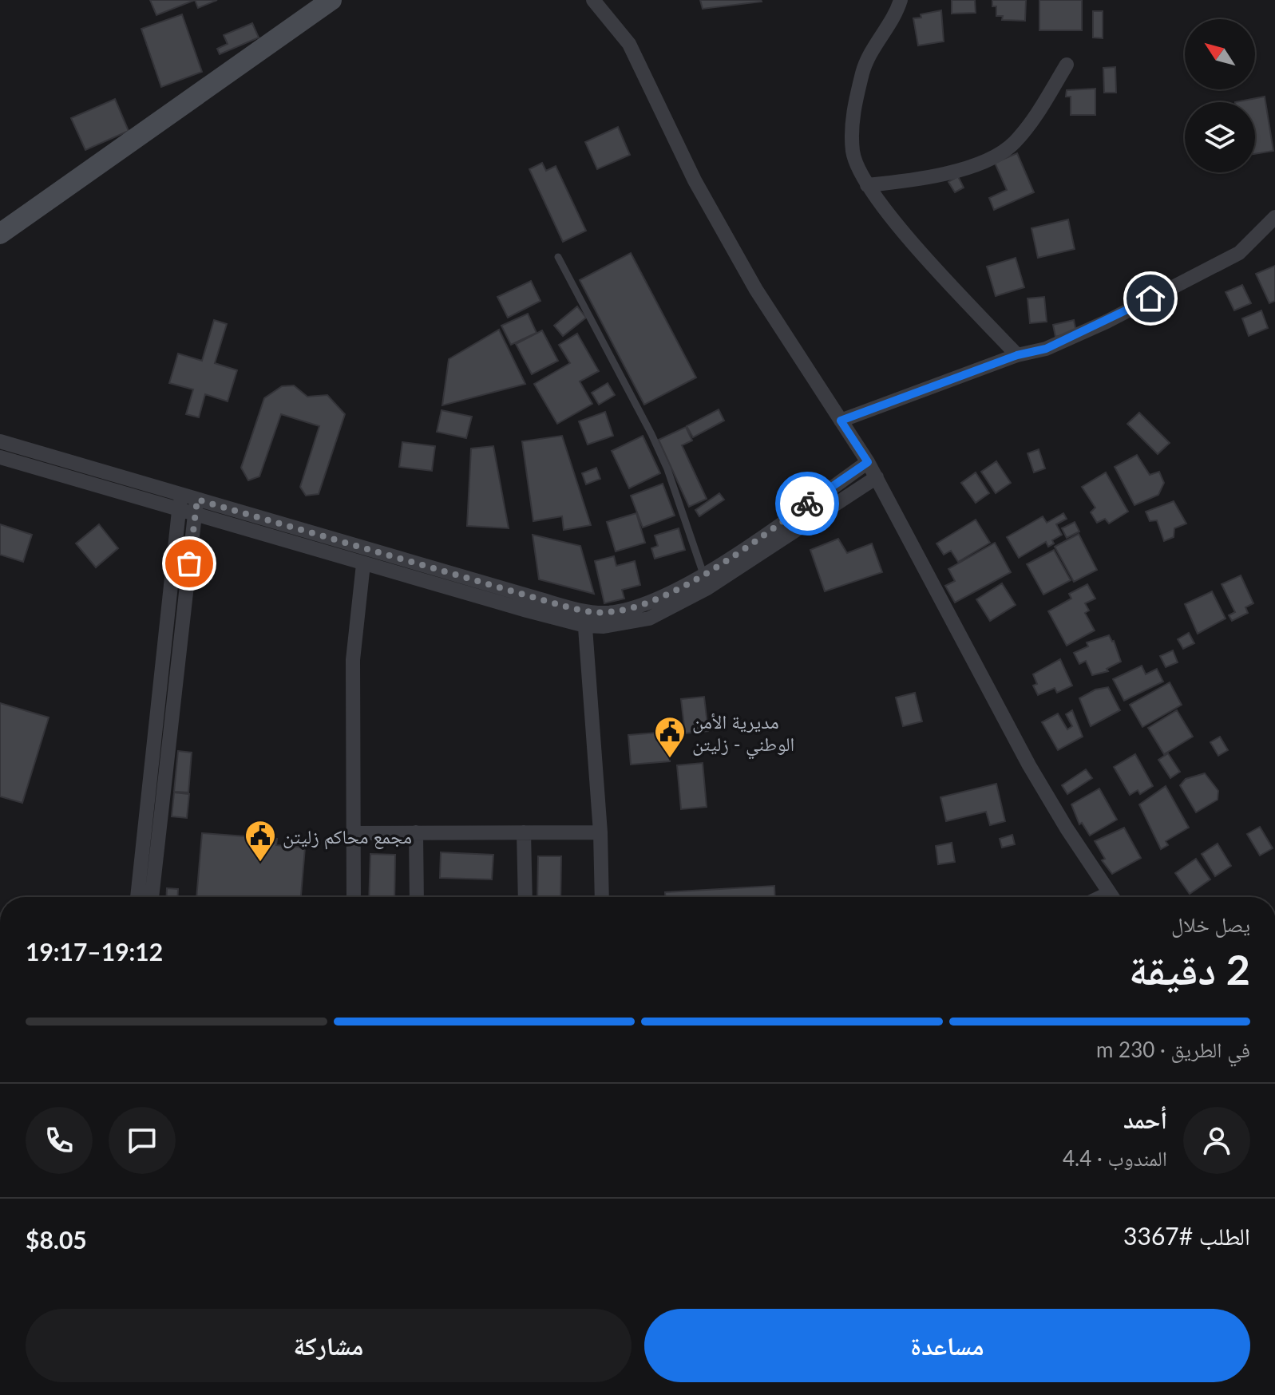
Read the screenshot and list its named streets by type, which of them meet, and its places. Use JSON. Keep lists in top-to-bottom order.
{
  "places": {
    "public building": ["مديرية الأمن الوطني - زليتن", "مجمع محاكم زليتن"]
  },
  "north": "top left",
  "page": {
    "heading": ["2 دقيقة", "يصل خلال", "19:12–19:17"],
    "panel": [
      "أحمد",
      "المندوب · 4.4",
      "الطلب #3367",
      "$8.05"
    ],
    "bar": "في الطريق · 230 m",
    "buttons": ["مساعدة", "مشاركة"]
  }
}
